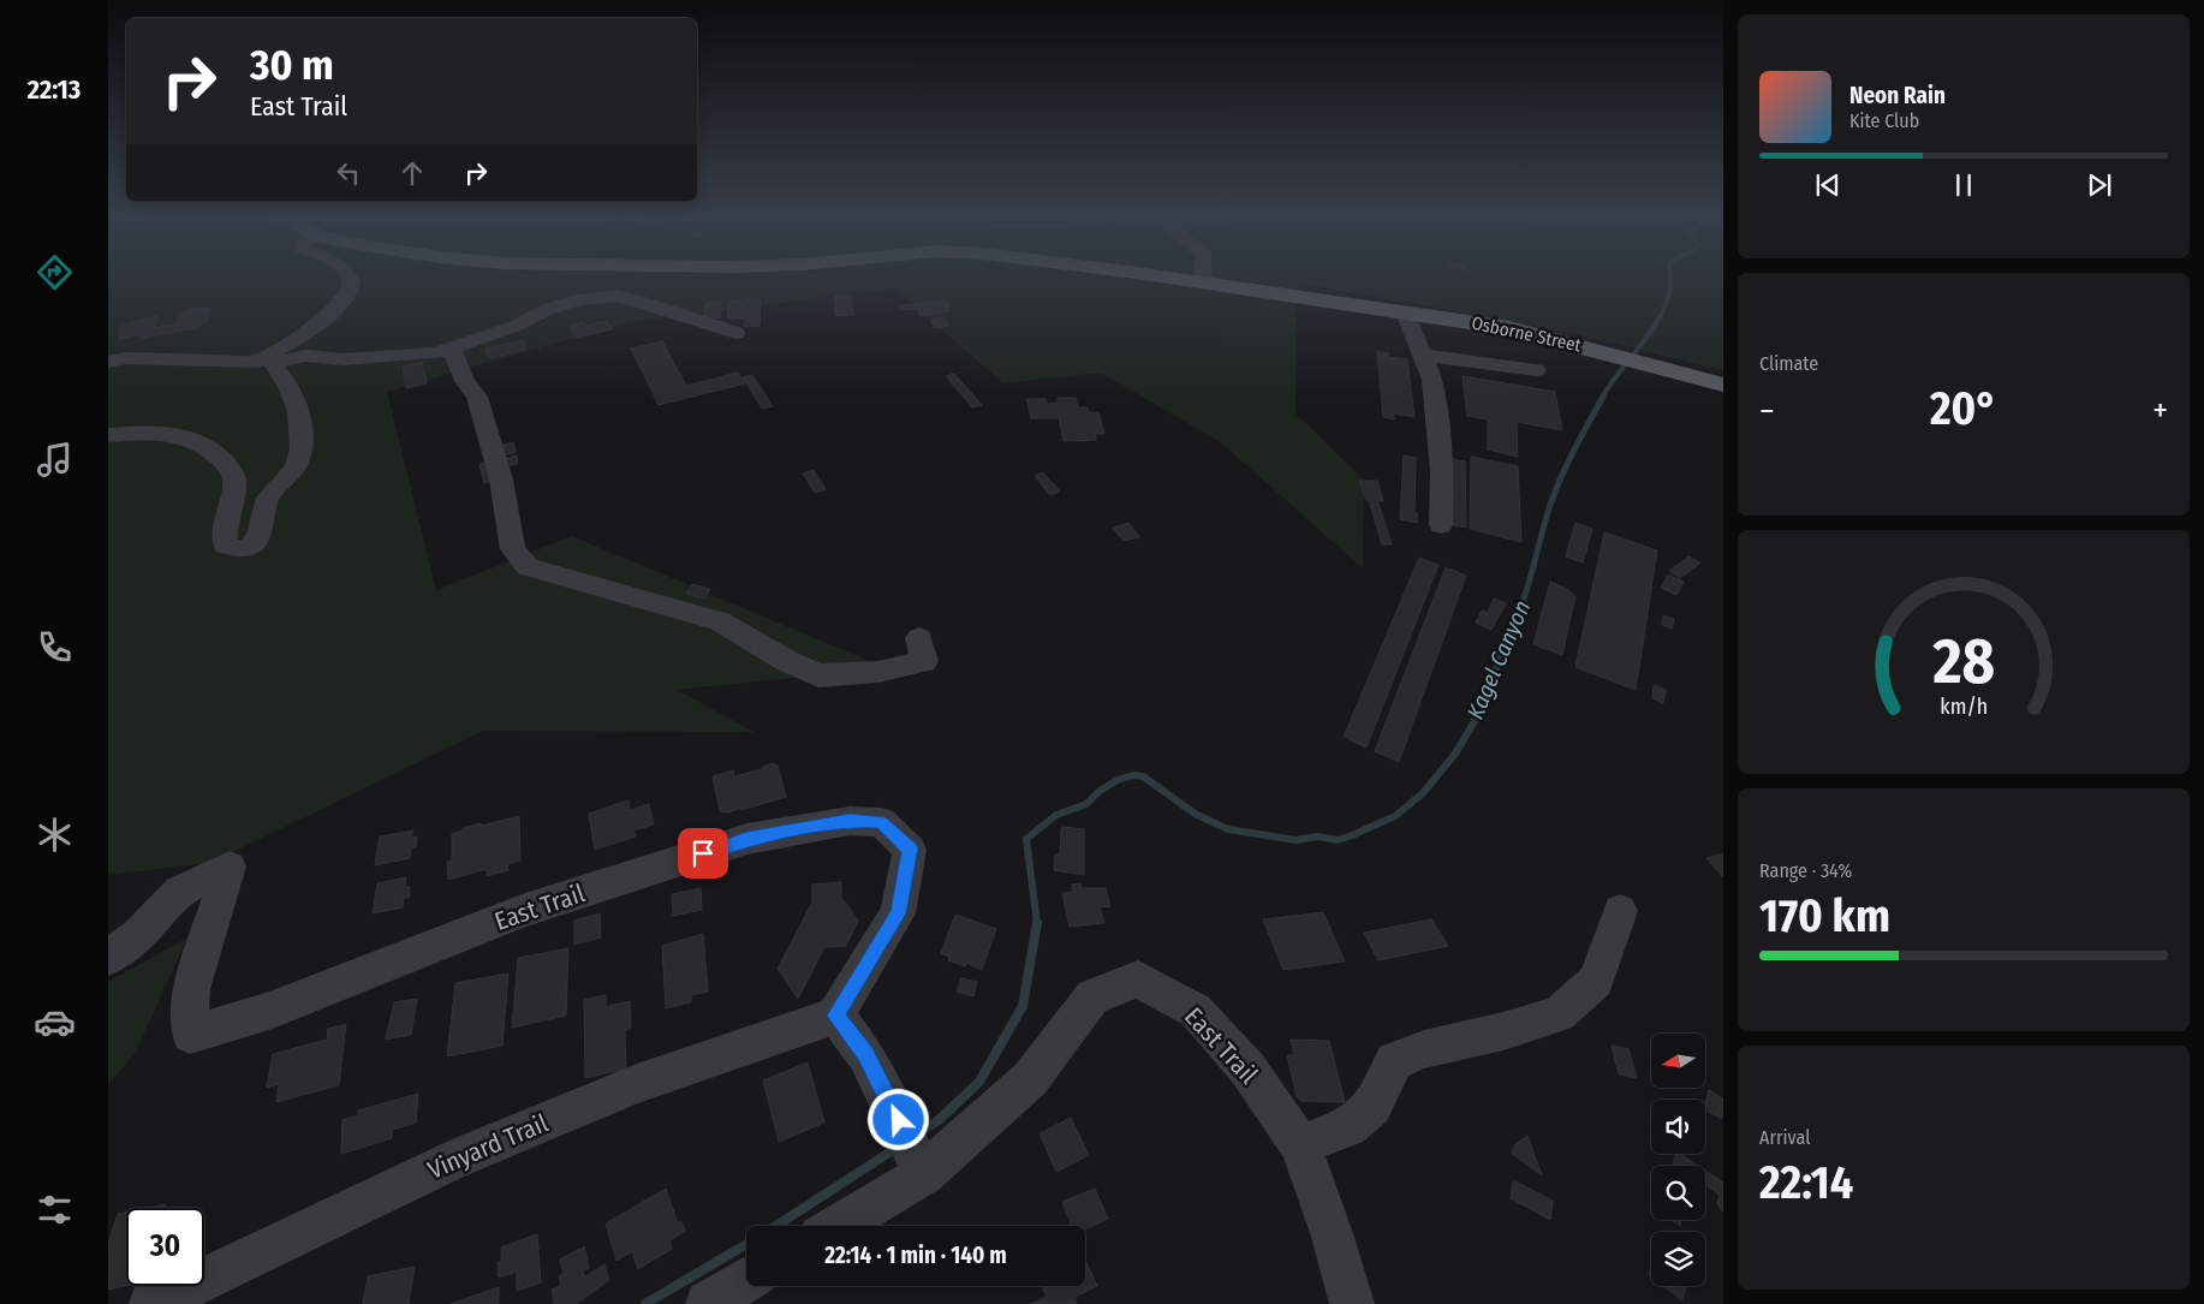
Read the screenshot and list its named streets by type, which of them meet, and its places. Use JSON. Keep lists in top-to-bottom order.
{
  "streets": {
    "main road": ["Osborne Street"],
    "street": ["East Trail", "Vinyard Trail"]
  },
  "crossings": [
    ["East Trail", "Vinyard Trail"]
  ],
  "water": ["Kagel Canyon"],
  "north": "left",
  "page": {
    "tabs": "22:13",
    "turn": ["30 m", "East Trail"],
    "song": ["Neon Rain", "Kite Club"],
    "tile": [
      "Climate",
      ["Range · 34%", "170 km"],
      ["Arrival", "22:14"]
    ],
    "heat": ["−", "20°", "+"],
    "limit": "30",
    "trip": "22:14 · 1 min · 140 m",
    "gauge": ["28", "km/h"]
  }
}
